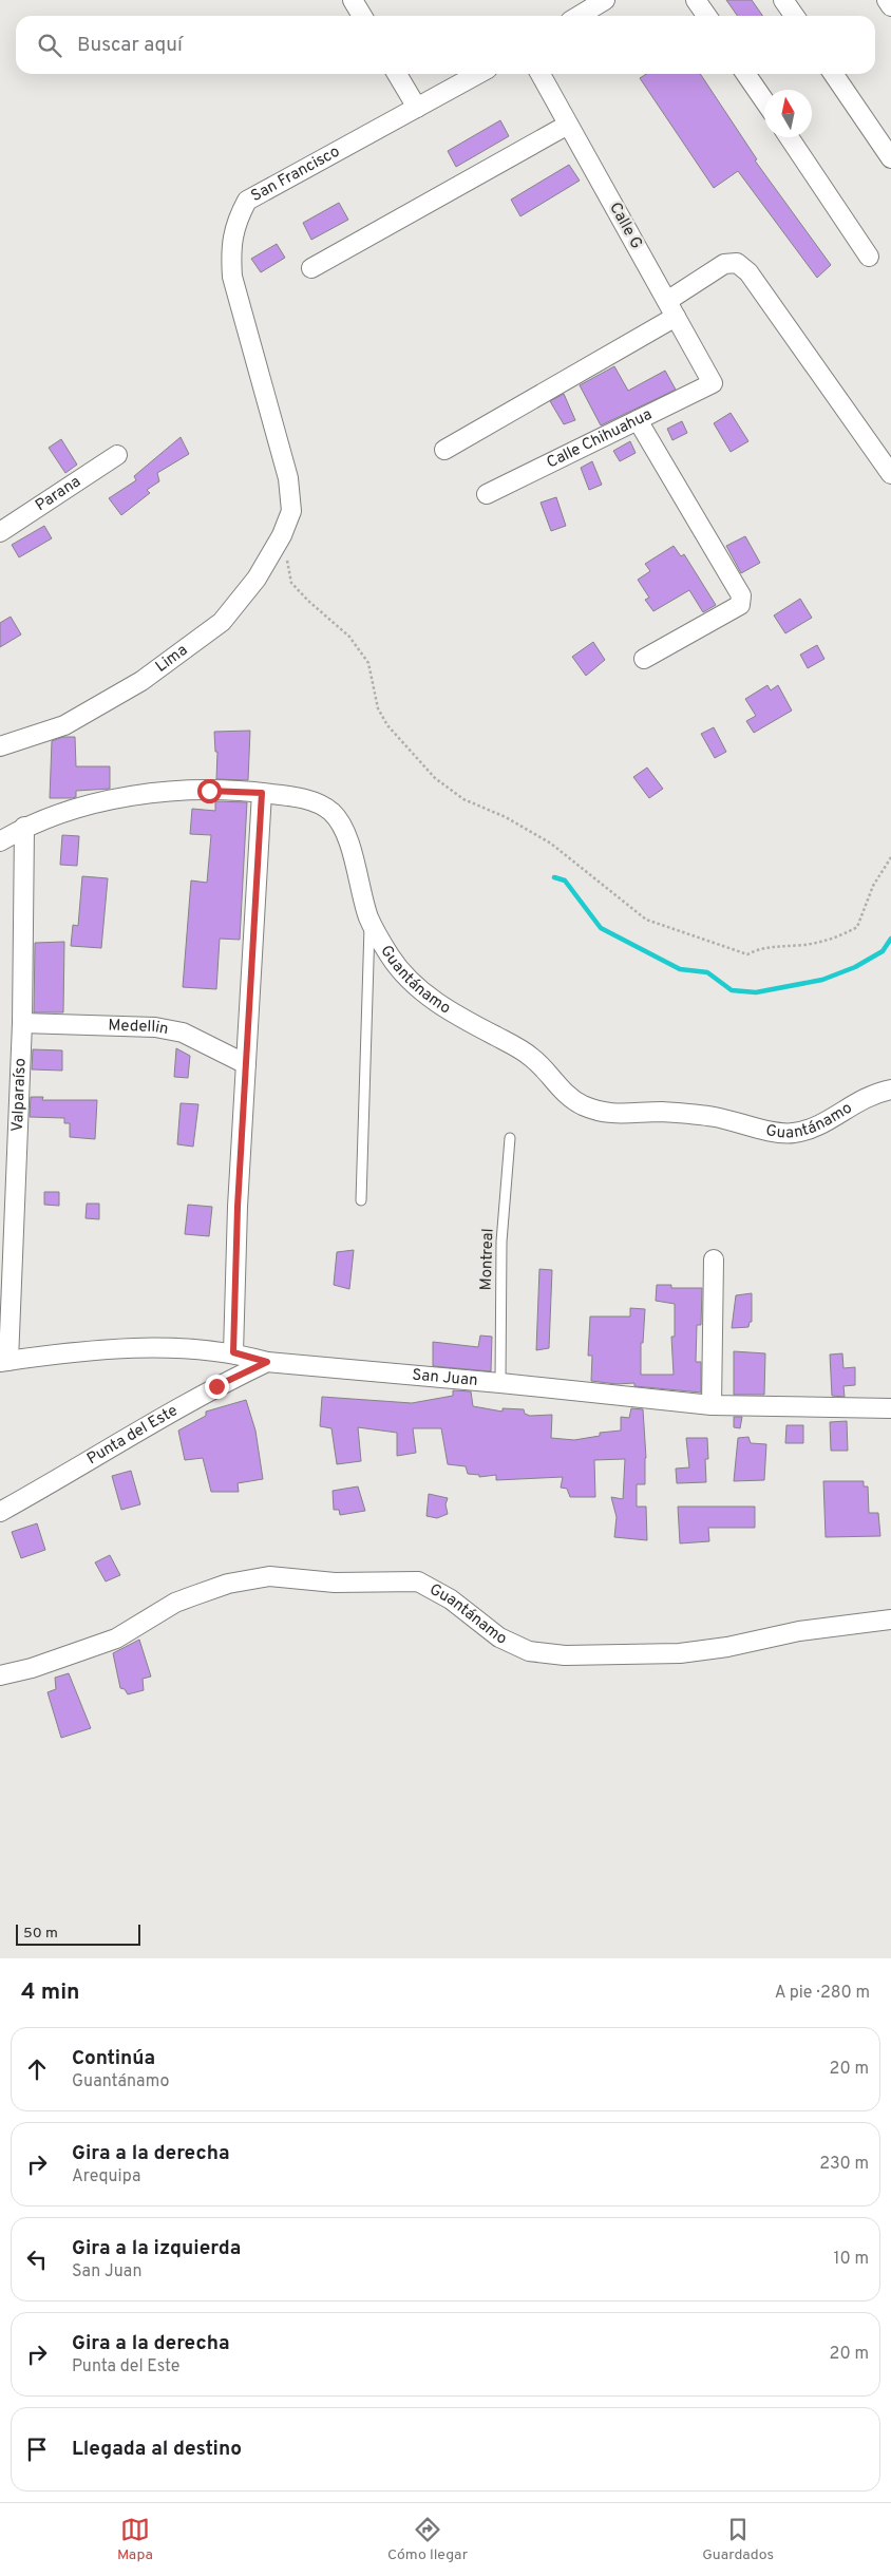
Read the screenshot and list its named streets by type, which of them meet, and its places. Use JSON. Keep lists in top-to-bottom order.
{
  "streets": {
    "street": [
      "San Francisco",
      "Calle G",
      "Calle Chihuahua",
      "Parana",
      "Lima",
      "Guantánamo",
      "Medellin",
      "Valparaíso",
      "San Juan",
      "Punta del Este"
    ],
    "lane": ["Montreal"]
  },
  "crossings": [
    ["San Francisco", "Lima"],
    ["Calle G", "Calle Chihuahua"],
    ["Guantánamo", "Valparaíso"],
    ["Medellin", "Valparaíso"],
    ["Valparaíso", "San Juan"],
    ["Montreal", "San Juan"],
    ["San Juan", "Punta del Este"]
  ],
  "scale_bar": "50 m",
  "north": "top",
  "page": {
    "search": "Buscar aquí",
    "scale": "50 m",
    "heading": ["4 min", "A pie · 280 m"],
    "list": [
      ["Continúa", "Guantánamo", "20 m"],
      ["Gira a la derecha", "Arequipa", "230 m"],
      ["Gira a la izquierda", "San Juan", "10 m"],
      ["Gira a la derecha", "Punta del Este", "20 m"],
      "Llegada al destino"
    ],
    "nav": ["Mapa", "Cómo llegar", "Guardados"]
  }
}
